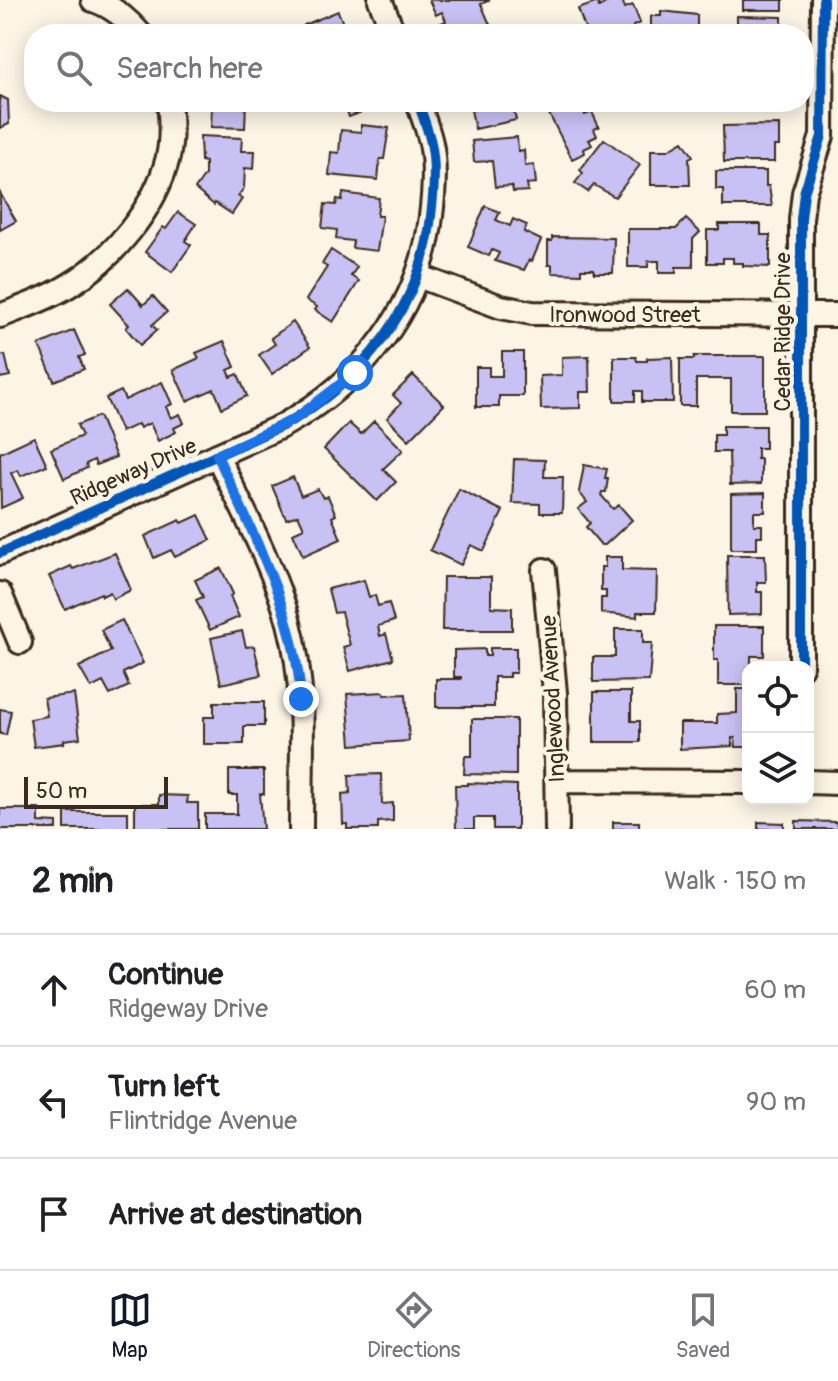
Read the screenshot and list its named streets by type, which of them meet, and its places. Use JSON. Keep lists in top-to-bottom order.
{
  "streets": {
    "street": [
      "Ironwood Street",
      "Cedar Ridge Drive",
      "Ridgeway Drive",
      "Inglewood Avenue"
    ]
  },
  "crossings": [
    ["Ironwood Street", "Cedar Ridge Drive"],
    ["Ironwood Street", "Ridgeway Drive"]
  ],
  "scale_bar": "50 m",
  "page": {
    "search": "Search here",
    "scale": "50 m",
    "heading": ["2 min", "Walk · 150 m"],
    "list": [
      ["Continue", "Ridgeway Drive", "60 m"],
      ["Turn left", "Flintridge Avenue", "90 m"],
      "Arrive at destination"
    ],
    "nav": ["Map", "Directions", "Saved"]
  }
}
